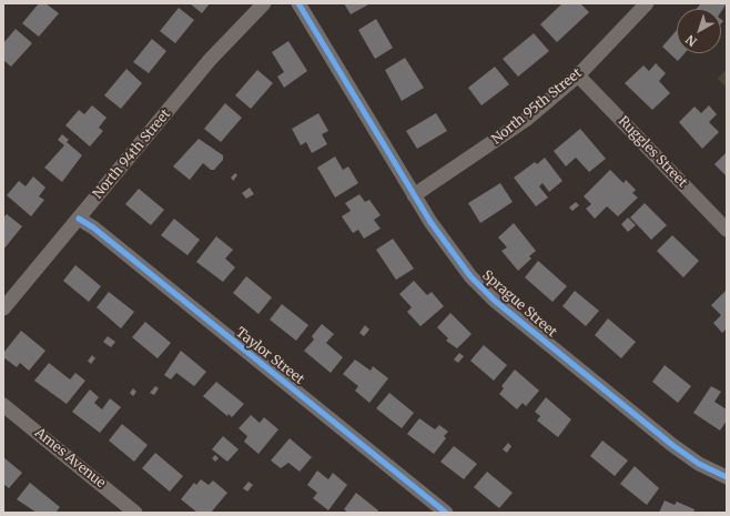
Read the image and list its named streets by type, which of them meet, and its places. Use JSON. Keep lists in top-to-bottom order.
{
  "streets": {
    "street": [
      "North 95th Street",
      "Ruggles Street",
      "North 94th Street",
      "Sprague Street",
      "Taylor Street",
      "Ames Avenue"
    ]
  },
  "crossings": [
    ["North 95th Street", "Ruggles Street"],
    ["North 95th Street", "Sprague Street"],
    ["North 94th Street", "Taylor Street"]
  ],
  "north": "bottom left"
}
